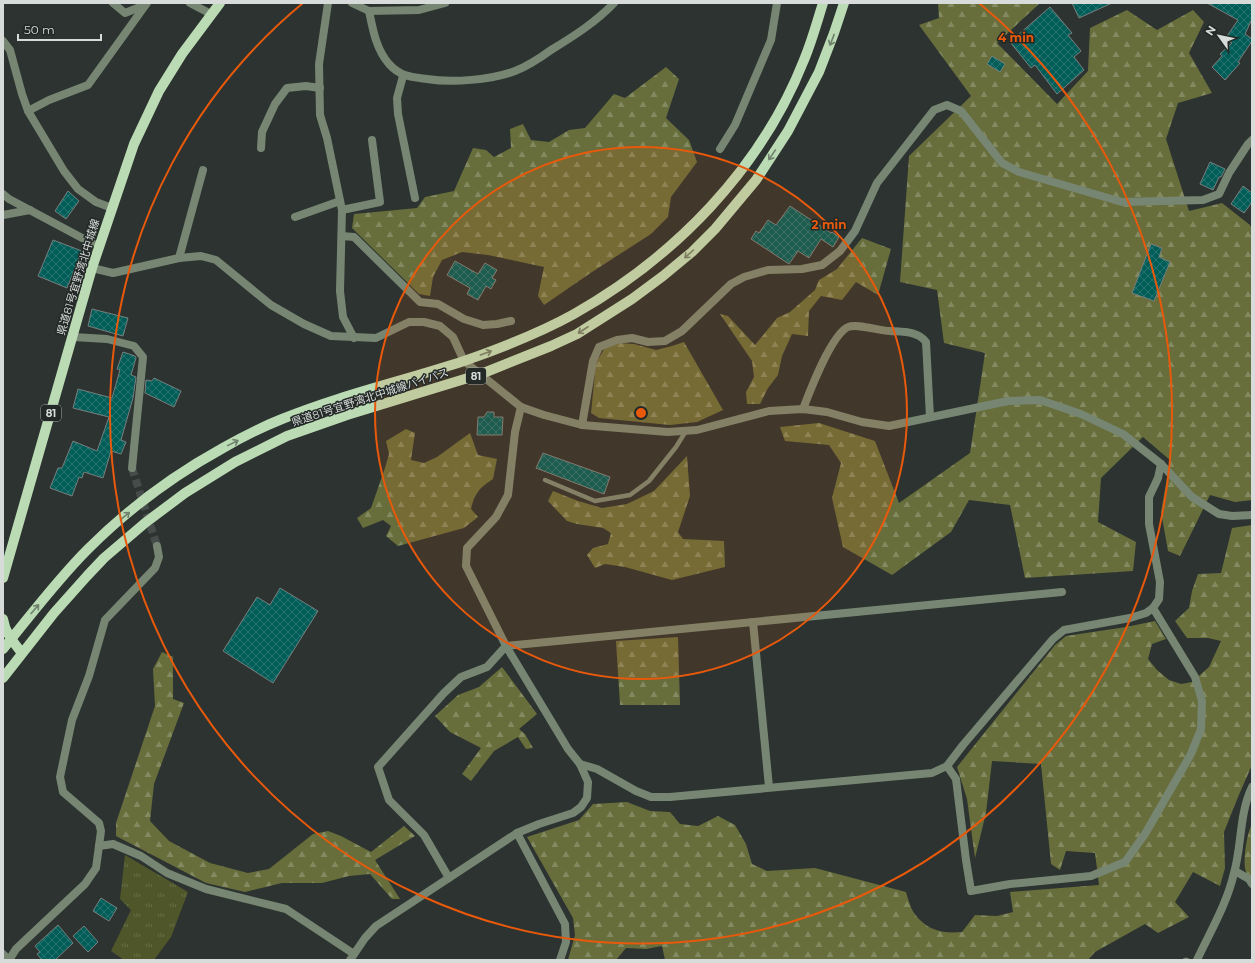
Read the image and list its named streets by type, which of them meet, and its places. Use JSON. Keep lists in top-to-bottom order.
{
  "streets": {
    "main road": ["県道81号宜野湾北中城線", "81", "県道81号宜野湾北中城線バイパス"]
  },
  "crossings": [
    ["81", "県道81号宜野湾北中城線バイパス"]
  ],
  "scale_bar": "50 m",
  "north": "top left",
  "rings": ["4 min", "2 min"]
}
